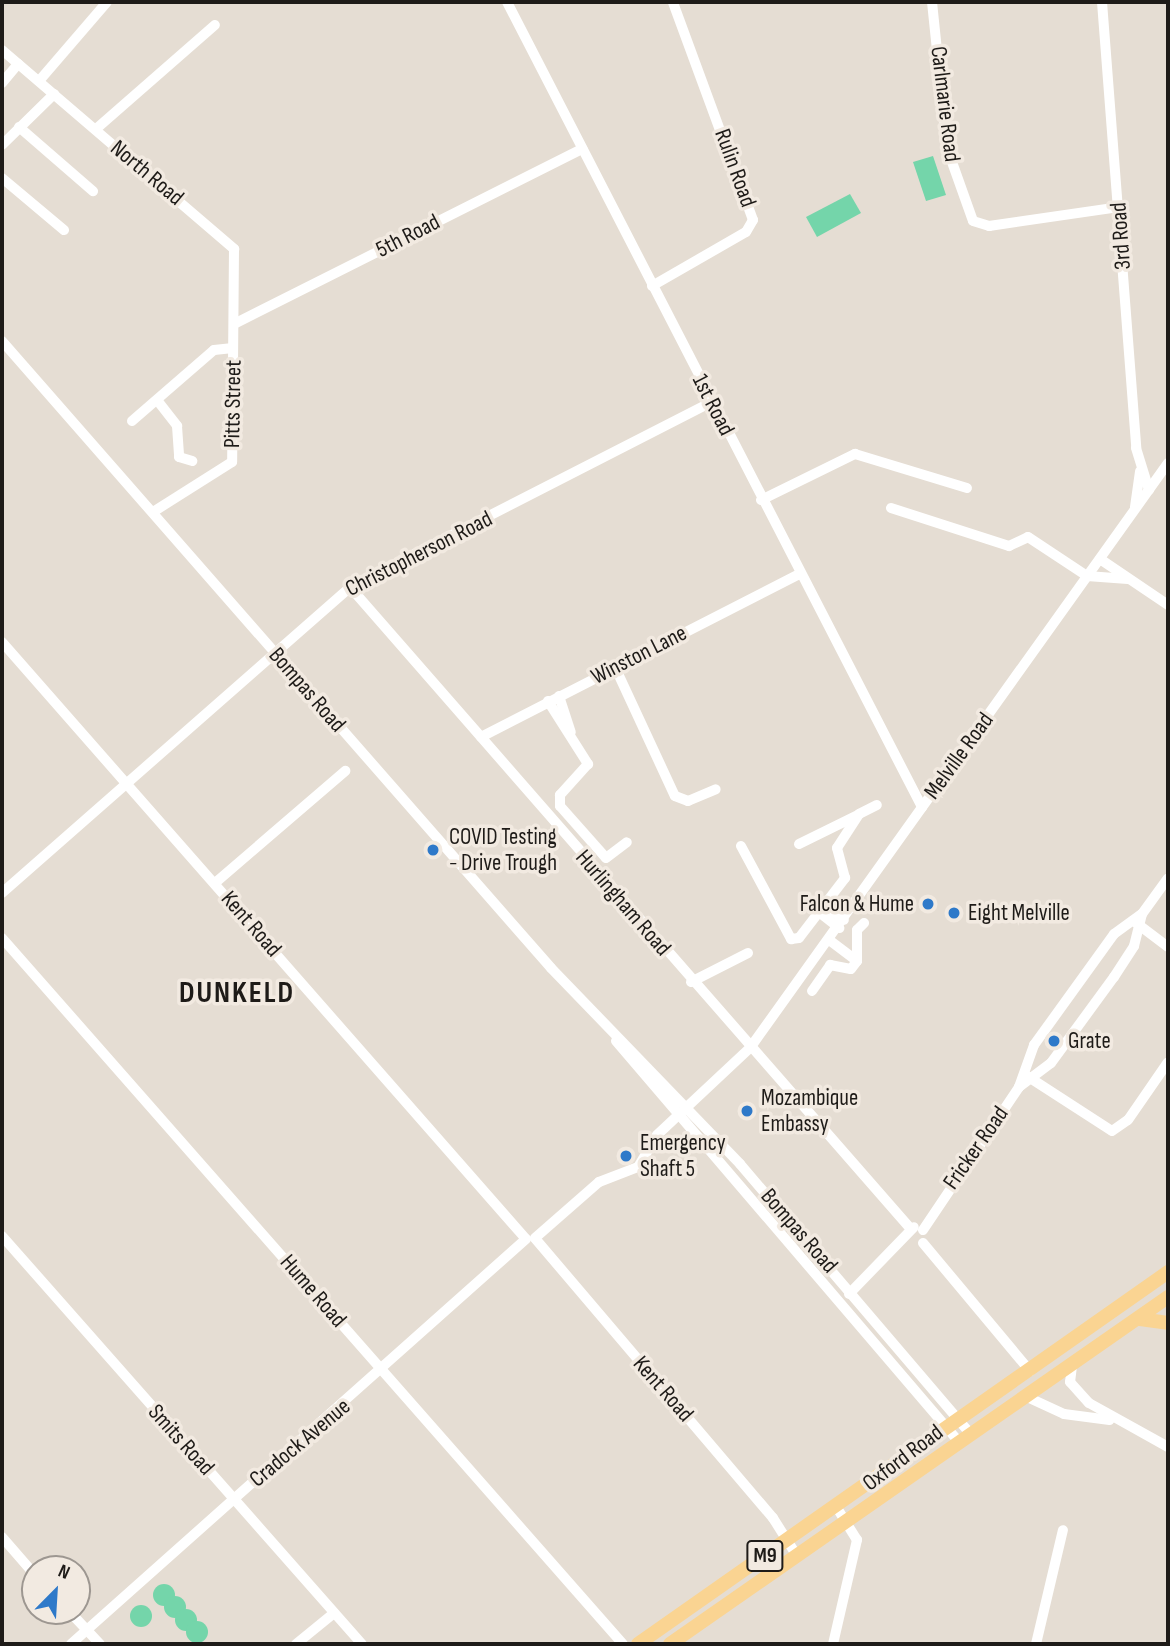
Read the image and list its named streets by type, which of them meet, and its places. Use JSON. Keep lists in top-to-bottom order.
{
  "streets": {
    "main road": ["Oxford Road", "M9"],
    "street": [
      "Carlmarie Road",
      "Rulin Road",
      "North Road",
      "5th Road",
      "3rd Road",
      "Pitts Street",
      "1st Road",
      "Christopherson Road",
      "Winston Lane",
      "Bompas Road",
      "Melville Road",
      "Hurlingham Road",
      "Kent Road",
      "Fricker Road",
      "Hume Road",
      "Smits Road",
      "Cradock Avenue"
    ]
  },
  "crossings": [
    ["Carlmarie Road", "3rd Road"],
    ["Rulin Road", "1st Road"],
    ["North Road", "5th Road"],
    ["North Road", "Pitts Street"],
    ["5th Road", "Pitts Street"],
    ["5th Road", "1st Road"],
    ["3rd Road", "Melville Road"],
    ["Pitts Street", "Bompas Road"],
    ["1st Road", "Christopherson Road"],
    ["1st Road", "Winston Lane"],
    ["1st Road", "Melville Road"],
    ["Christopherson Road", "Bompas Road"],
    ["Christopherson Road", "Hurlingham Road"],
    ["Christopherson Road", "Kent Road"],
    ["Winston Lane", "Hurlingham Road"],
    ["Bompas Road", "Fricker Road"],
    ["Bompas Road", "Cradock Avenue"],
    ["Bompas Road", "Oxford Road"],
    ["Melville Road", "Hurlingham Road"],
    ["Melville Road", "Cradock Avenue"],
    ["Hurlingham Road", "Fricker Road"],
    ["Hurlingham Road", "Cradock Avenue"],
    ["Hurlingham Road", "Oxford Road"],
    ["Kent Road", "Cradock Avenue"],
    ["Kent Road", "Oxford Road"],
    ["Hume Road", "Cradock Avenue"],
    ["Smits Road", "Cradock Avenue"]
  ],
  "districts": ["DUNKELD"],
  "places": [
    "COVID Testing - Drive Trough",
    "Falcon & Hume",
    "Eight Melville",
    "Grate",
    "Mozambique Embassy",
    "Emergency Shaft 5"
  ],
  "north": "top right"
}
